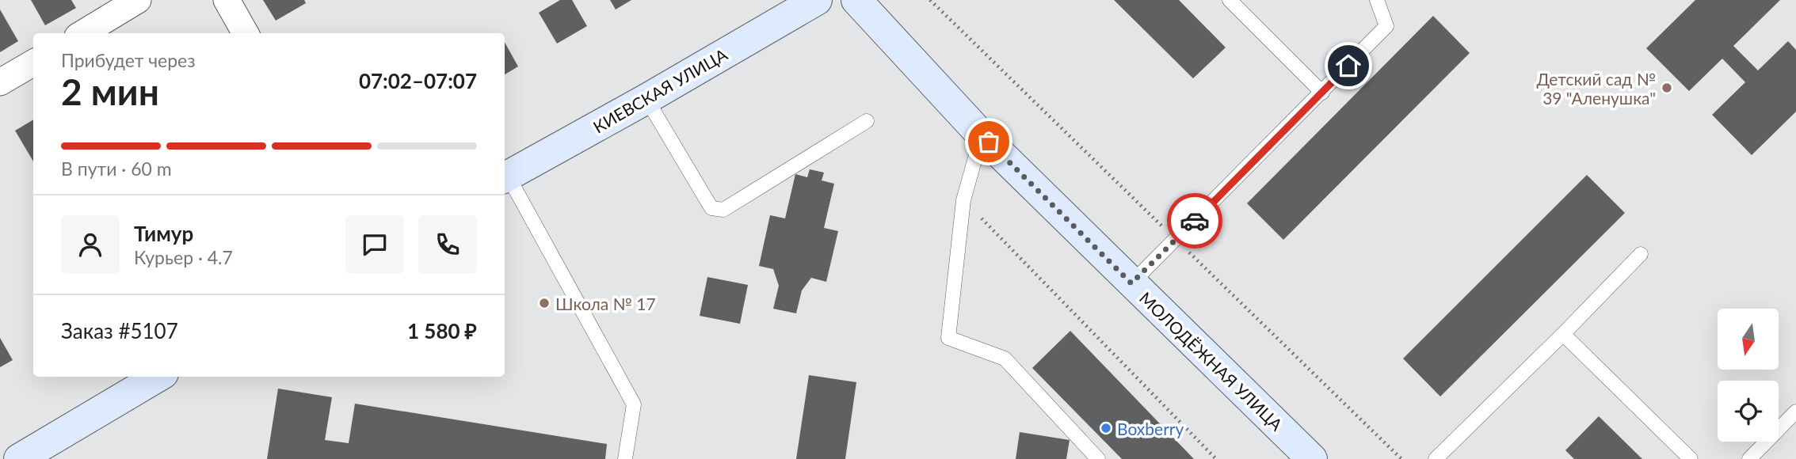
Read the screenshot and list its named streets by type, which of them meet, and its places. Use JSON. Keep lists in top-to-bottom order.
{
  "streets": {
    "street": ["КИЕВСКАЯ УЛИЦА", "МОЛОДЁЖНАЯ УЛИЦА"]
  },
  "places": ["Детский сад № 39 \"Аленушка\"", "Школа № 17", "Boxberry"],
  "north": "bottom",
  "page": {
    "heading": ["2 мин", "Прибудет через", "07:02–07:07"],
    "panel": [
      "Тимур",
      "Курьер · 4.7",
      "Заказ #5107",
      "1 580 ₽"
    ],
    "bar": "В пути · 60 m"
  }
}
